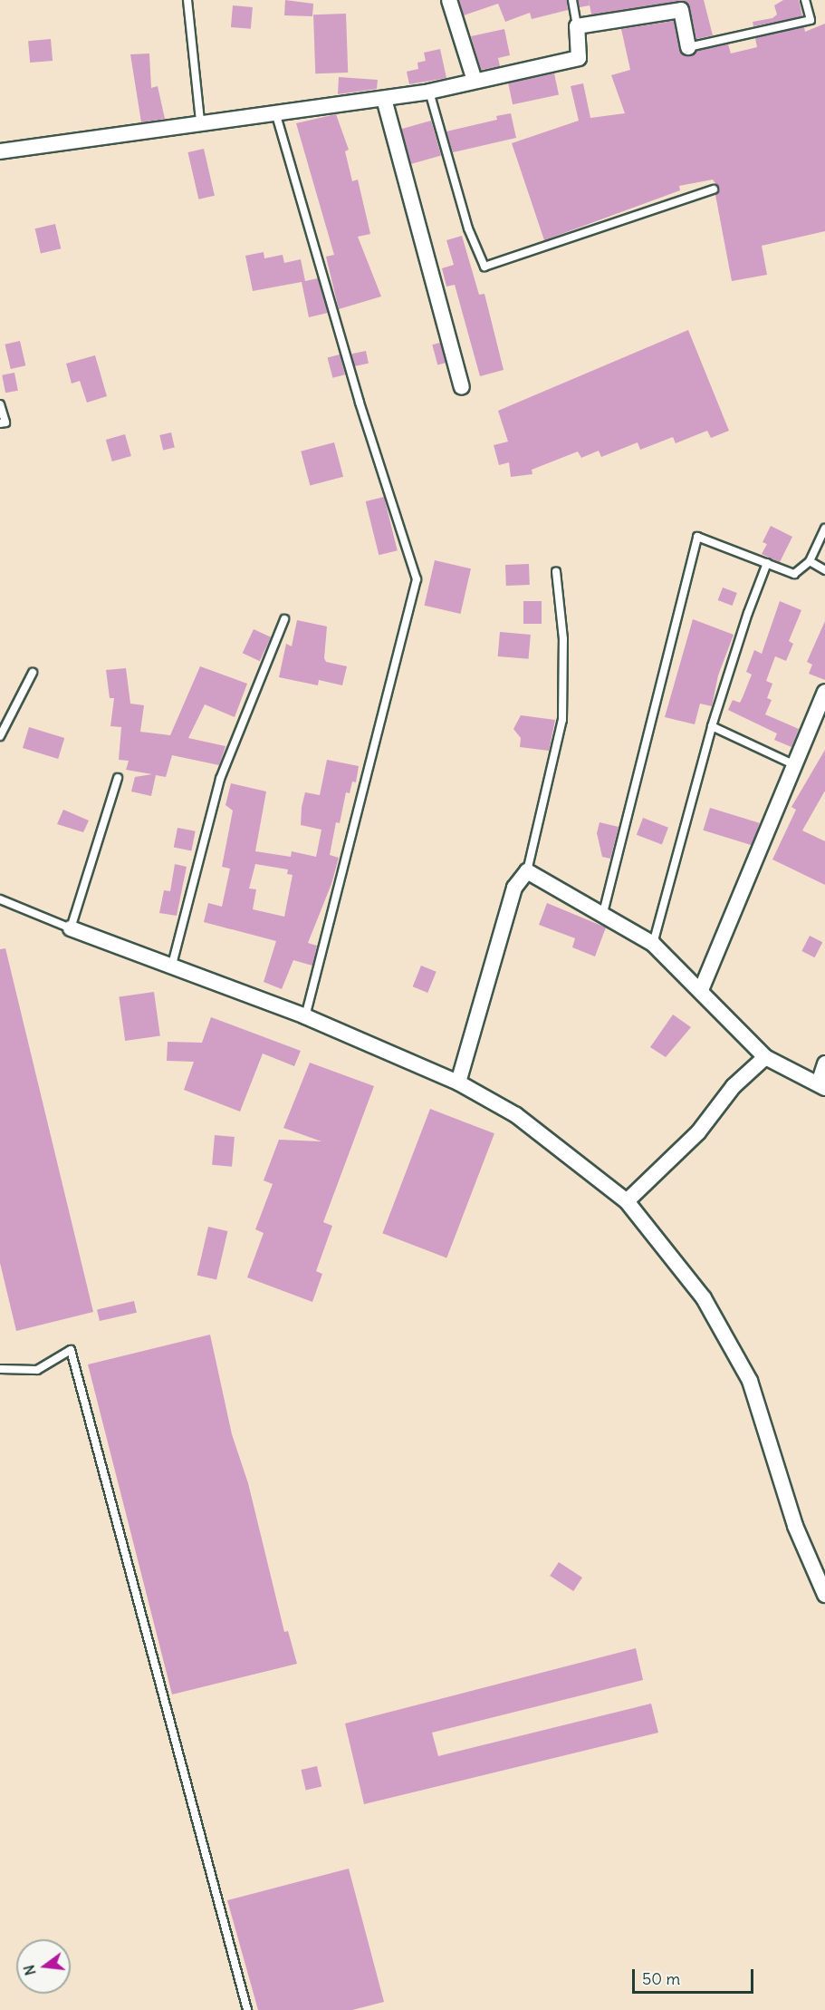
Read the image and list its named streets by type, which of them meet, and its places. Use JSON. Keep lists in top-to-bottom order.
{
  "scale_bar": "50 m",
  "north": "left"
}
